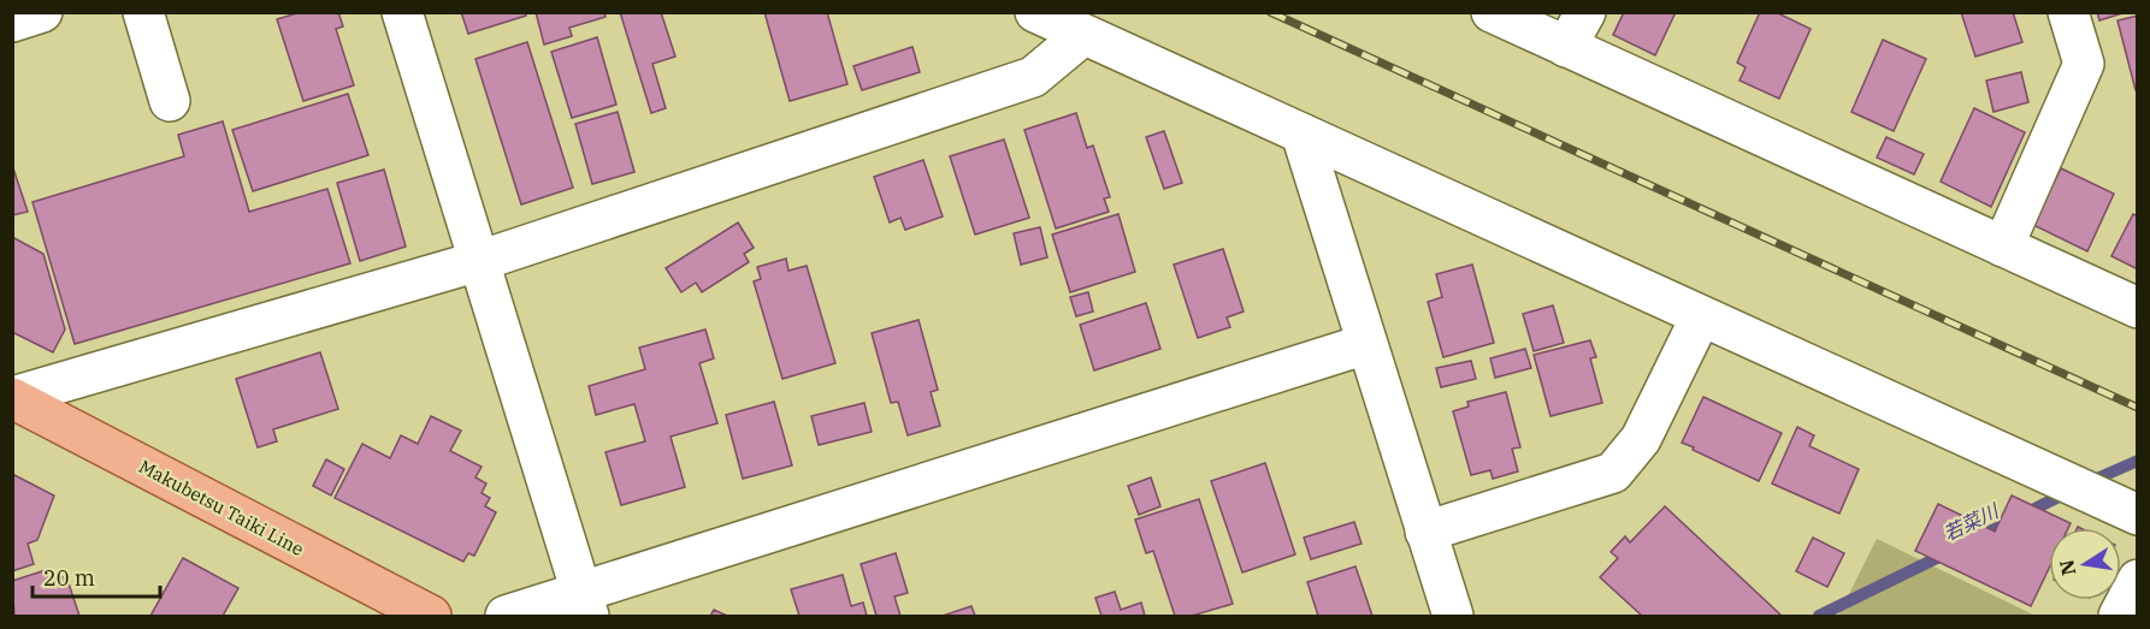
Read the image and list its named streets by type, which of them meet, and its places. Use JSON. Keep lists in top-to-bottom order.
{
  "streets": {
    "main road": ["Makubetsu Taiki Line"]
  },
  "water": ["若菜川"],
  "scale_bar": "20 m",
  "north": "left"
}
